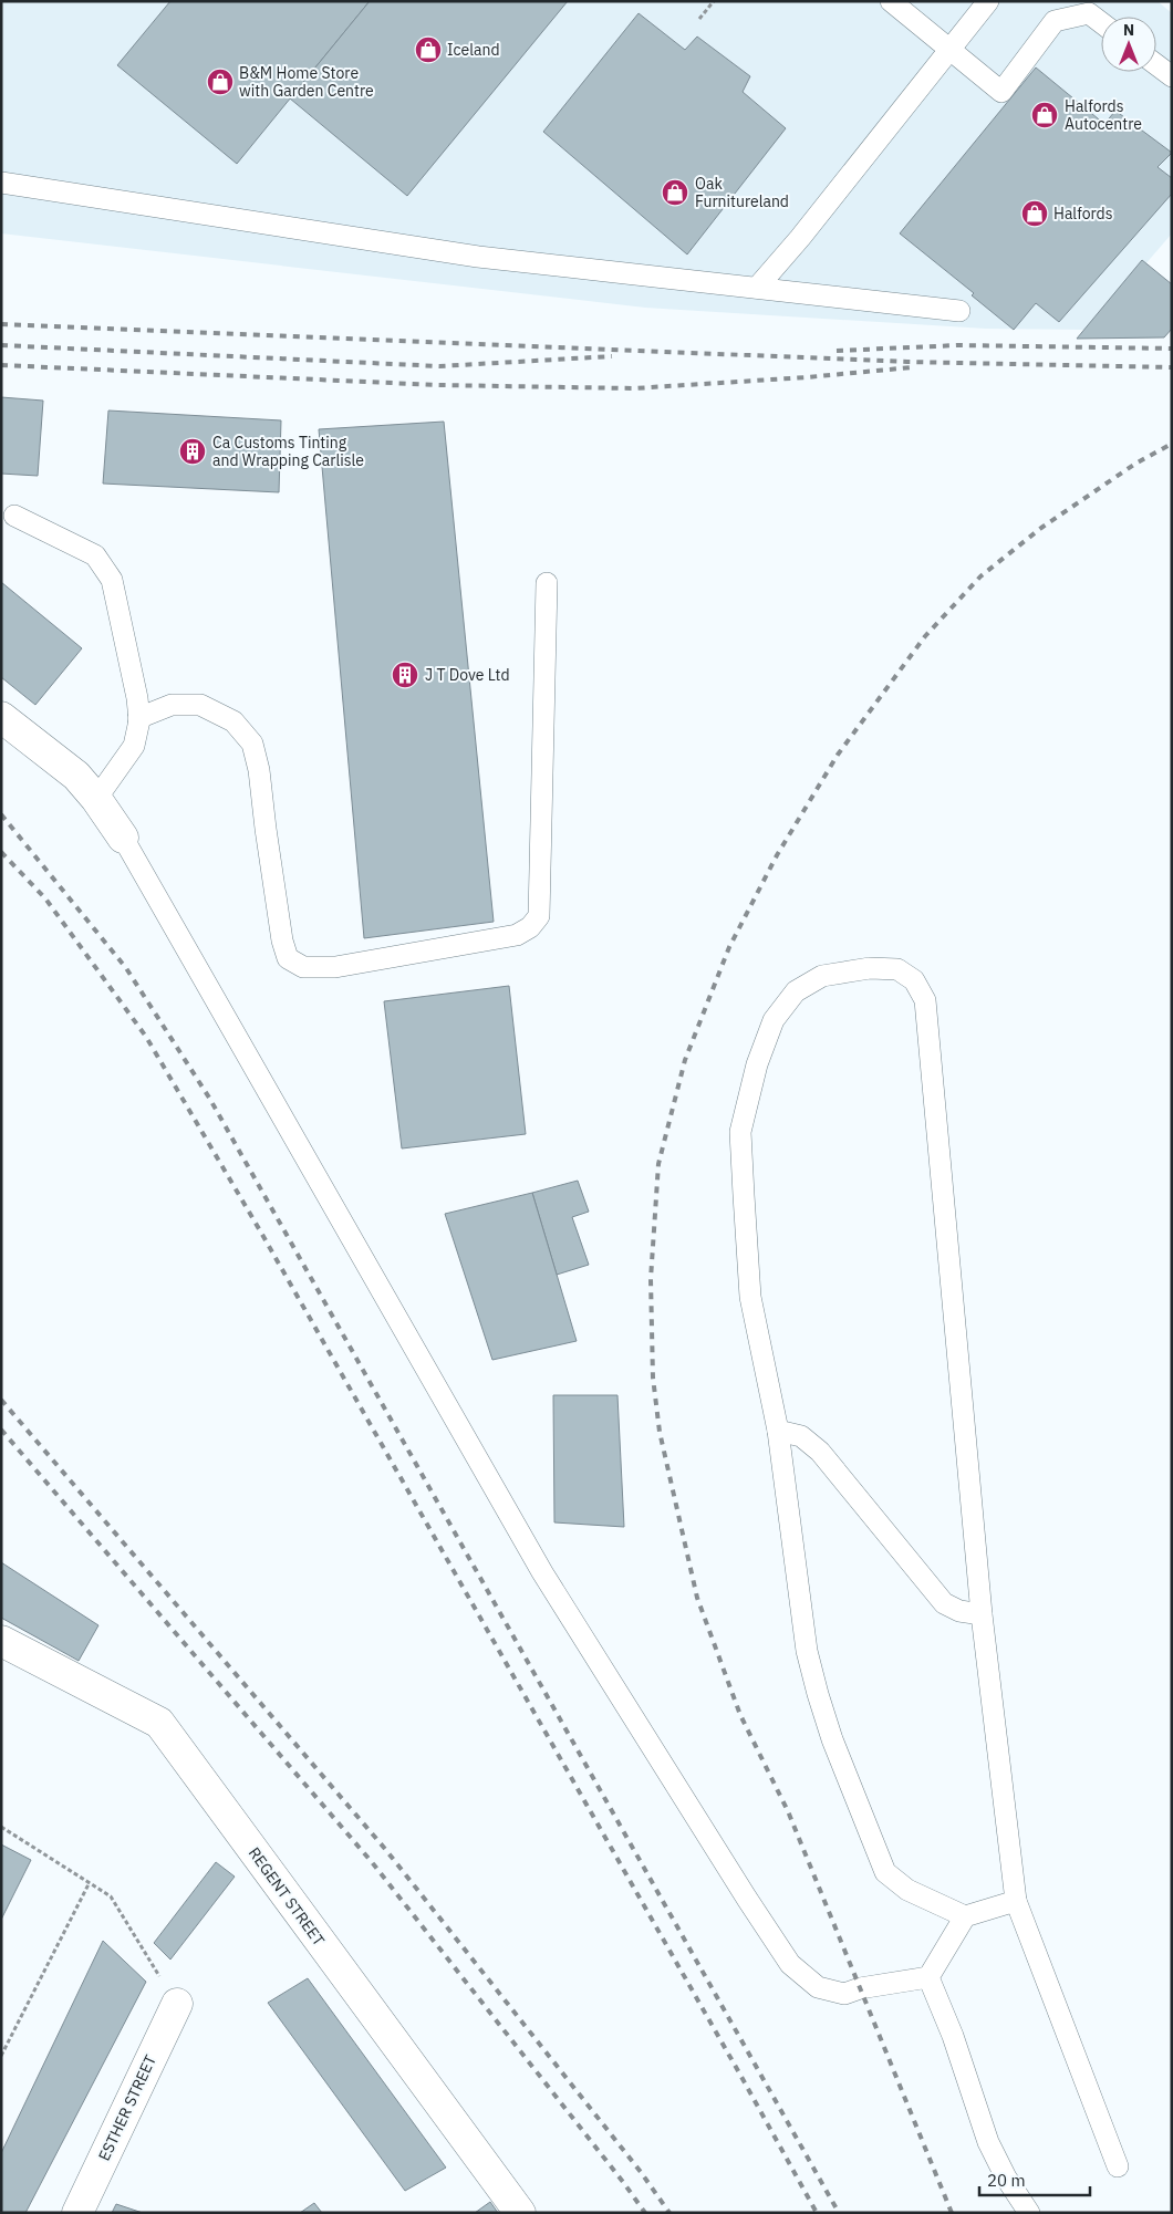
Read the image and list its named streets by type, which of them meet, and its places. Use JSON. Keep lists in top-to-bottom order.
{
  "streets": {
    "street": ["REGENT STREET", "ESTHER STREET"]
  },
  "places": {
    "shop": [
      "Iceland",
      "B&M Home Store with Garden Centre",
      "Halfords Autocentre",
      "Oak Furnitureland",
      "Halfords"
    ],
    "building": ["Ca Customs Tinting and Wrapping Carlisle", "J T Dove Ltd"]
  },
  "scale_bar": "20 m",
  "north": "top"
}
